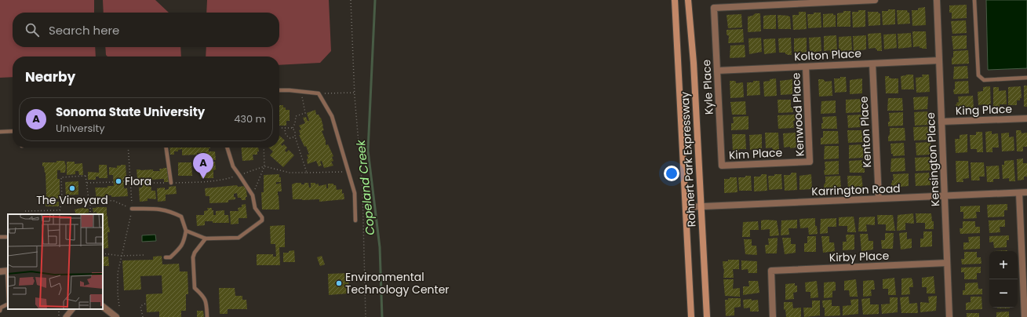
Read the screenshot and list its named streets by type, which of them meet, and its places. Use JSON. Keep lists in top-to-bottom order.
{
  "streets": {
    "main road": ["Rohnert Park Expressway"],
    "street": [
      "Kolton Place",
      "Kyle Place",
      "King Place",
      "Kenwood Place",
      "Kenton Place",
      "Kim Place",
      "Kensington Place",
      "Karrington Road",
      "Kirby Place"
    ]
  },
  "crossings": [
    ["Kolton Place", "Kyle Place"],
    ["Kolton Place", "Kenwood Place"],
    ["Kolton Place", "Kenton Place"],
    ["Kolton Place", "Kensington Place"],
    ["Kyle Place", "Kim Place"],
    ["King Place", "Kensington Place"],
    ["Kenwood Place", "Kim Place"],
    ["Kenton Place", "Karrington Road"],
    ["Rohnert Park Expressway", "Karrington Road"],
    ["Kensington Place", "Karrington Road"],
    ["Kensington Place", "Kirby Place"]
  ],
  "water": ["Copeland Creek"],
  "places": ["Flora", "The Vineyard", "Environmental Technology Center"],
  "page": {
    "search": "Search here",
    "heading": "Nearby",
    "list": [
      {
        "mark": "A",
        "name": "Sonoma State University",
        "note": "University",
        "value": "430 m"
      }
    ],
    "pins": "A",
    "map_buttons": ["+", "−"]
  }
}
